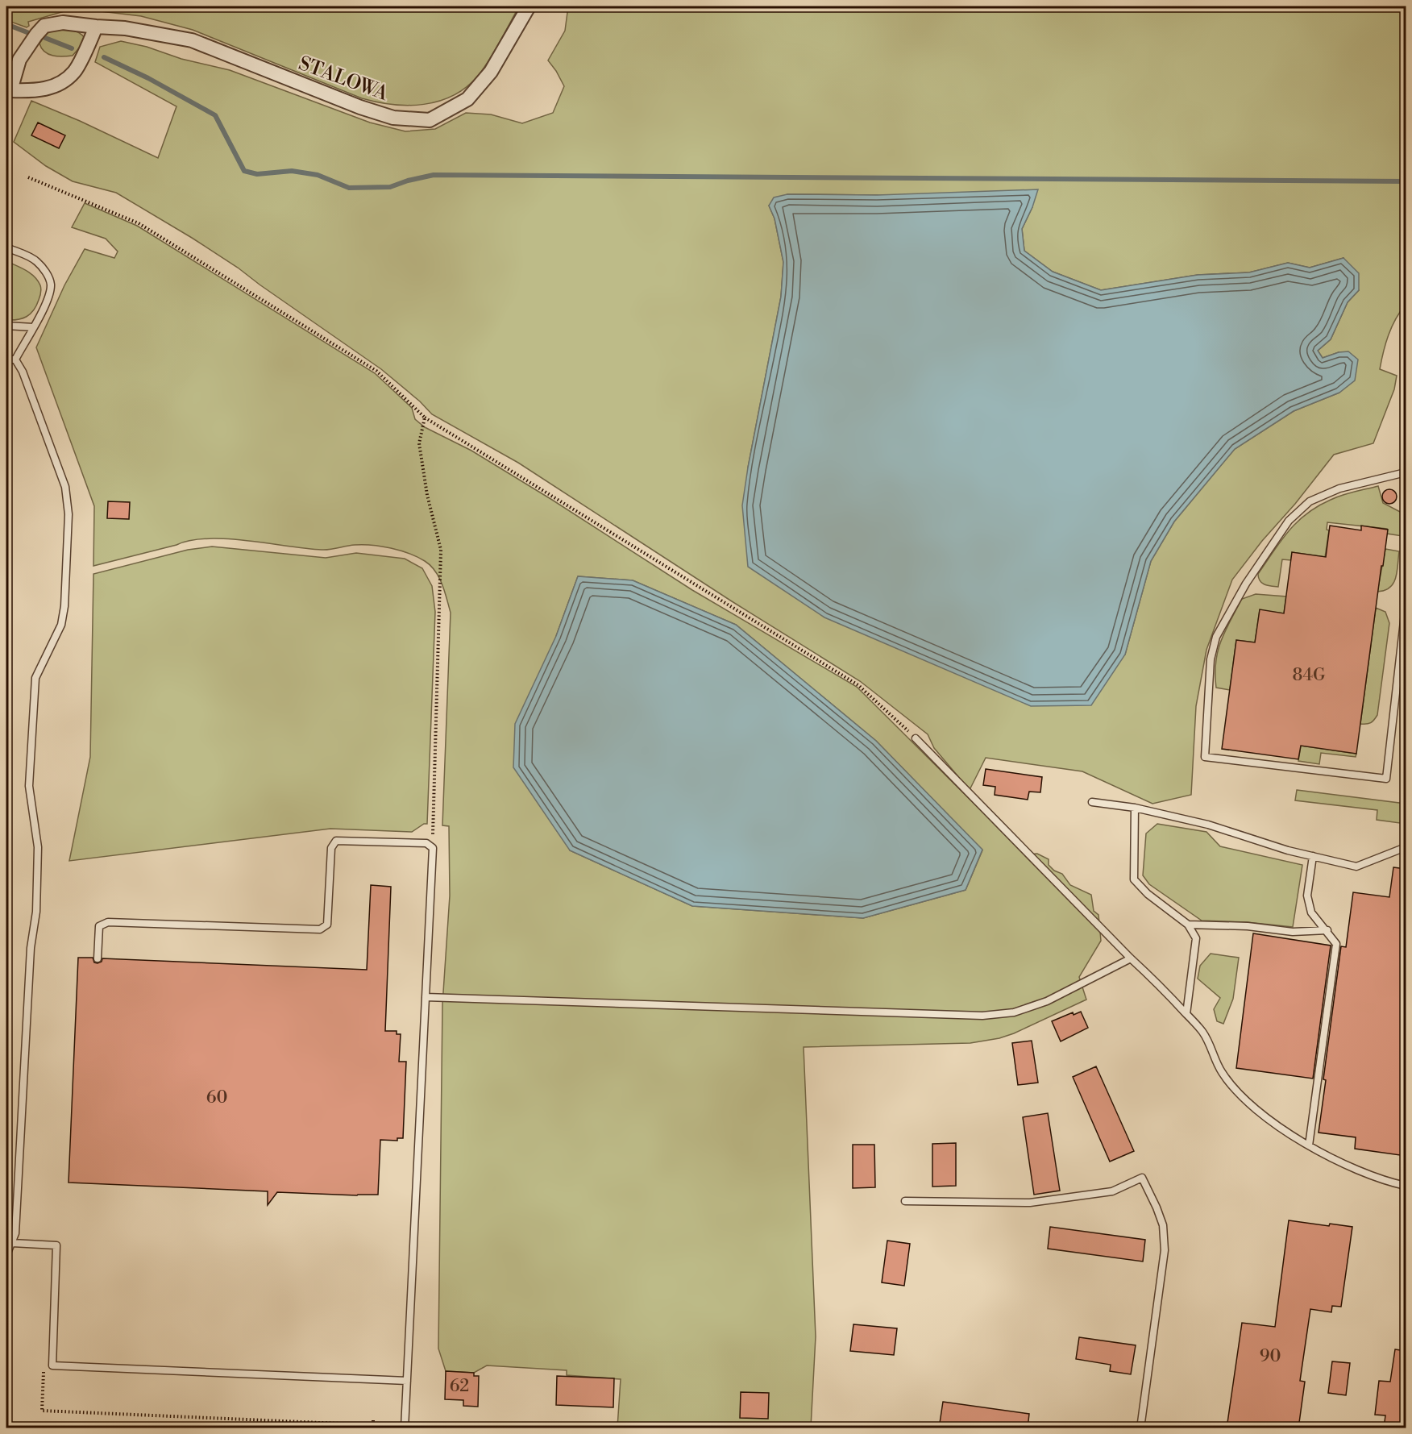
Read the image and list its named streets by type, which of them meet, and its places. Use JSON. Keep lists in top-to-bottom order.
{
  "streets": {
    "street": ["STALOWA"]
  },
  "house_numbers": [
    "84G",
    "60",
    "90",
    "62"
  ]
}
